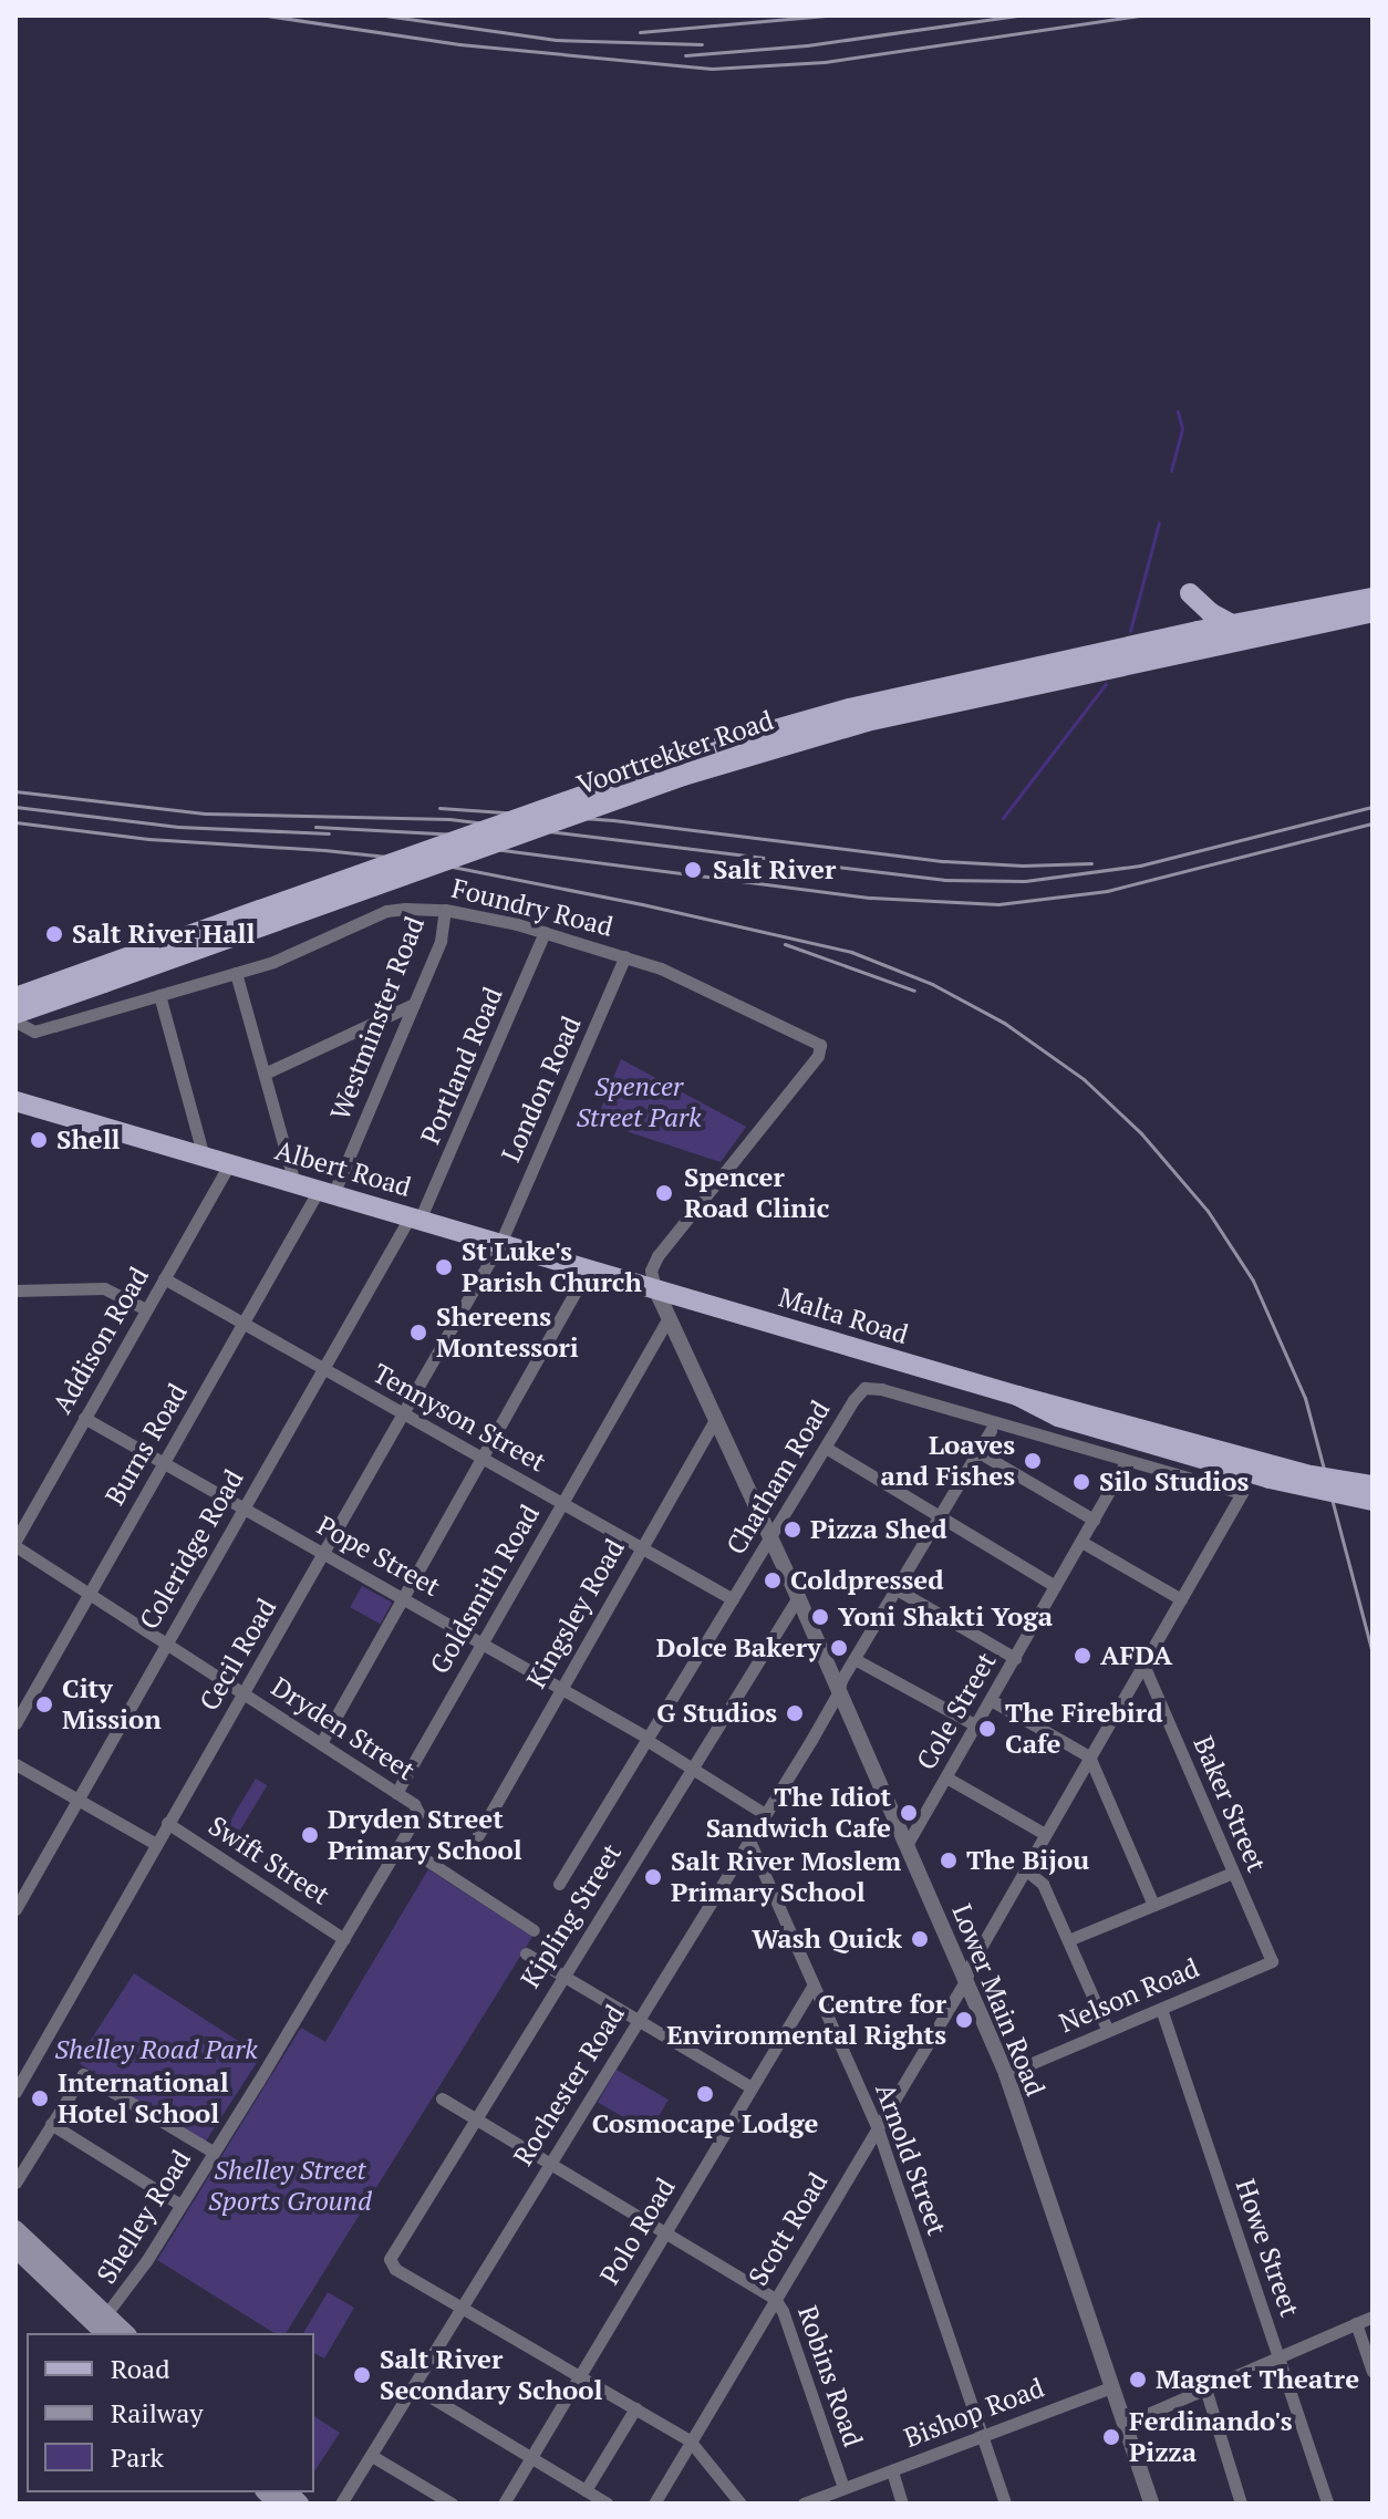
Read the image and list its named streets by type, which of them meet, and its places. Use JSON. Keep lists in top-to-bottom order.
{
  "streets": {
    "main road": ["Voortrekker Road", "Albert Road", "Malta Road"],
    "street": [
      "Foundry Road",
      "Westminster Road",
      "Portland Road",
      "London Road",
      "Addison Road",
      "Tennyson Street",
      "Burns Road",
      "Chatham Road",
      "Coleridge Road",
      "Pope Street",
      "Goldsmith Road",
      "Kingsley Road",
      "Cecil Road",
      "Cole Street",
      "Dryden Street",
      "Baker Street",
      "Swift Street",
      "Kipling Street",
      "Nelson Road",
      "Lower Main Road",
      "Rochester Road",
      "Arnold Street",
      "Shelley Road",
      "Scott Road",
      "Polo Road",
      "Howe Street",
      "Robins Road",
      "Bishop Road"
    ]
  },
  "crossings": [
    ["Foundry Road", "Westminster Road"],
    ["Foundry Road", "Portland Road"],
    ["Foundry Road", "London Road"],
    ["Foundry Road", "Albert Road"],
    ["Foundry Road", "Malta Road"],
    ["Foundry Road", "Lower Main Road"],
    ["Westminster Road", "Albert Road"],
    ["Westminster Road", "Burns Road"],
    ["Portland Road", "Albert Road"],
    ["Portland Road", "Coleridge Road"],
    ["London Road", "Albert Road"],
    ["London Road", "Cecil Road"],
    ["Albert Road", "Malta Road"],
    ["Albert Road", "Addison Road"],
    ["Albert Road", "Burns Road"],
    ["Albert Road", "Coleridge Road"],
    ["Albert Road", "Cecil Road"],
    ["Albert Road", "Lower Main Road"],
    ["Malta Road", "Lower Main Road"],
    ["Addison Road", "Tennyson Street"],
    ["Addison Road", "Pope Street"],
    ["Addison Road", "Dryden Street"],
    ["Tennyson Street", "Burns Road"],
    ["Tennyson Street", "Chatham Road"],
    ["Tennyson Street", "Coleridge Road"],
    ["Tennyson Street", "Goldsmith Road"],
    ["Tennyson Street", "Kingsley Road"],
    ["Tennyson Street", "Cecil Road"],
    ["Burns Road", "Pope Street"],
    ["Burns Road", "Dryden Street"],
    ["Chatham Road", "Pope Street"],
    ["Chatham Road", "Cole Street"],
    ["Chatham Road", "Lower Main Road"],
    ["Chatham Road", "Scott Road"],
    ["Coleridge Road", "Pope Street"],
    ["Coleridge Road", "Dryden Street"],
    ["Pope Street", "Goldsmith Road"],
    ["Pope Street", "Kingsley Road"],
    ["Pope Street", "Cecil Road"],
    ["Pope Street", "Kipling Street"],
    ["Pope Street", "Rochester Road"],
    ["Goldsmith Road", "Dryden Street"],
    ["Goldsmith Road", "Lower Main Road"],
    ["Kingsley Road", "Lower Main Road"],
    ["Cecil Road", "Dryden Street"],
    ["Cecil Road", "Swift Street"],
    ["Cole Street", "Lower Main Road"],
    ["Dryden Street", "Shelley Road"],
    ["Baker Street", "Nelson Road"],
    ["Baker Street", "Scott Road"],
    ["Swift Street", "Shelley Road"],
    ["Kipling Street", "Lower Main Road"],
    ["Kipling Street", "Rochester Road"],
    ["Kipling Street", "Robins Road"],
    ["Nelson Road", "Lower Main Road"],
    ["Nelson Road", "Howe Street"],
    ["Lower Main Road", "Rochester Road"],
    ["Lower Main Road", "Scott Road"],
    ["Lower Main Road", "Bishop Road"],
    ["Rochester Road", "Arnold Street"],
    ["Rochester Road", "Robins Road"],
    ["Arnold Street", "Scott Road"],
    ["Arnold Street", "Polo Road"],
    ["Arnold Street", "Bishop Road"],
    ["Scott Road", "Robins Road"],
    ["Polo Road", "Robins Road"],
    ["Robins Road", "Bishop Road"]
  ],
  "parks": ["Spencer Street Park", "Shelley Road Park", "Shelley Street Sports Ground"],
  "places": [
    "Salt River",
    "Salt River Hall",
    "Shell",
    "Spencer Road Clinic",
    "St Luke's Parish Church",
    "Shereens Montessori",
    "Loaves and Fishes",
    "Silo Studios",
    "Pizza Shed",
    "Coldpressed",
    "Yoni Shakti Yoga",
    "Dolce Bakery",
    "AFDA",
    "City Mission",
    "G Studios",
    "The Firebird Cafe",
    "The Idiot Sandwich Cafe",
    "Dryden Street Primary School",
    "The Bijou",
    "Salt River Moslem Primary School",
    "Wash Quick",
    "Centre for Environmental Rights",
    "Cosmocape Lodge",
    "International Hotel School",
    "Salt River Secondary School",
    "Magnet Theatre",
    "Ferdinando's Pizza"
  ],
  "legend": ["Road", "Railway", "Park"]
}
